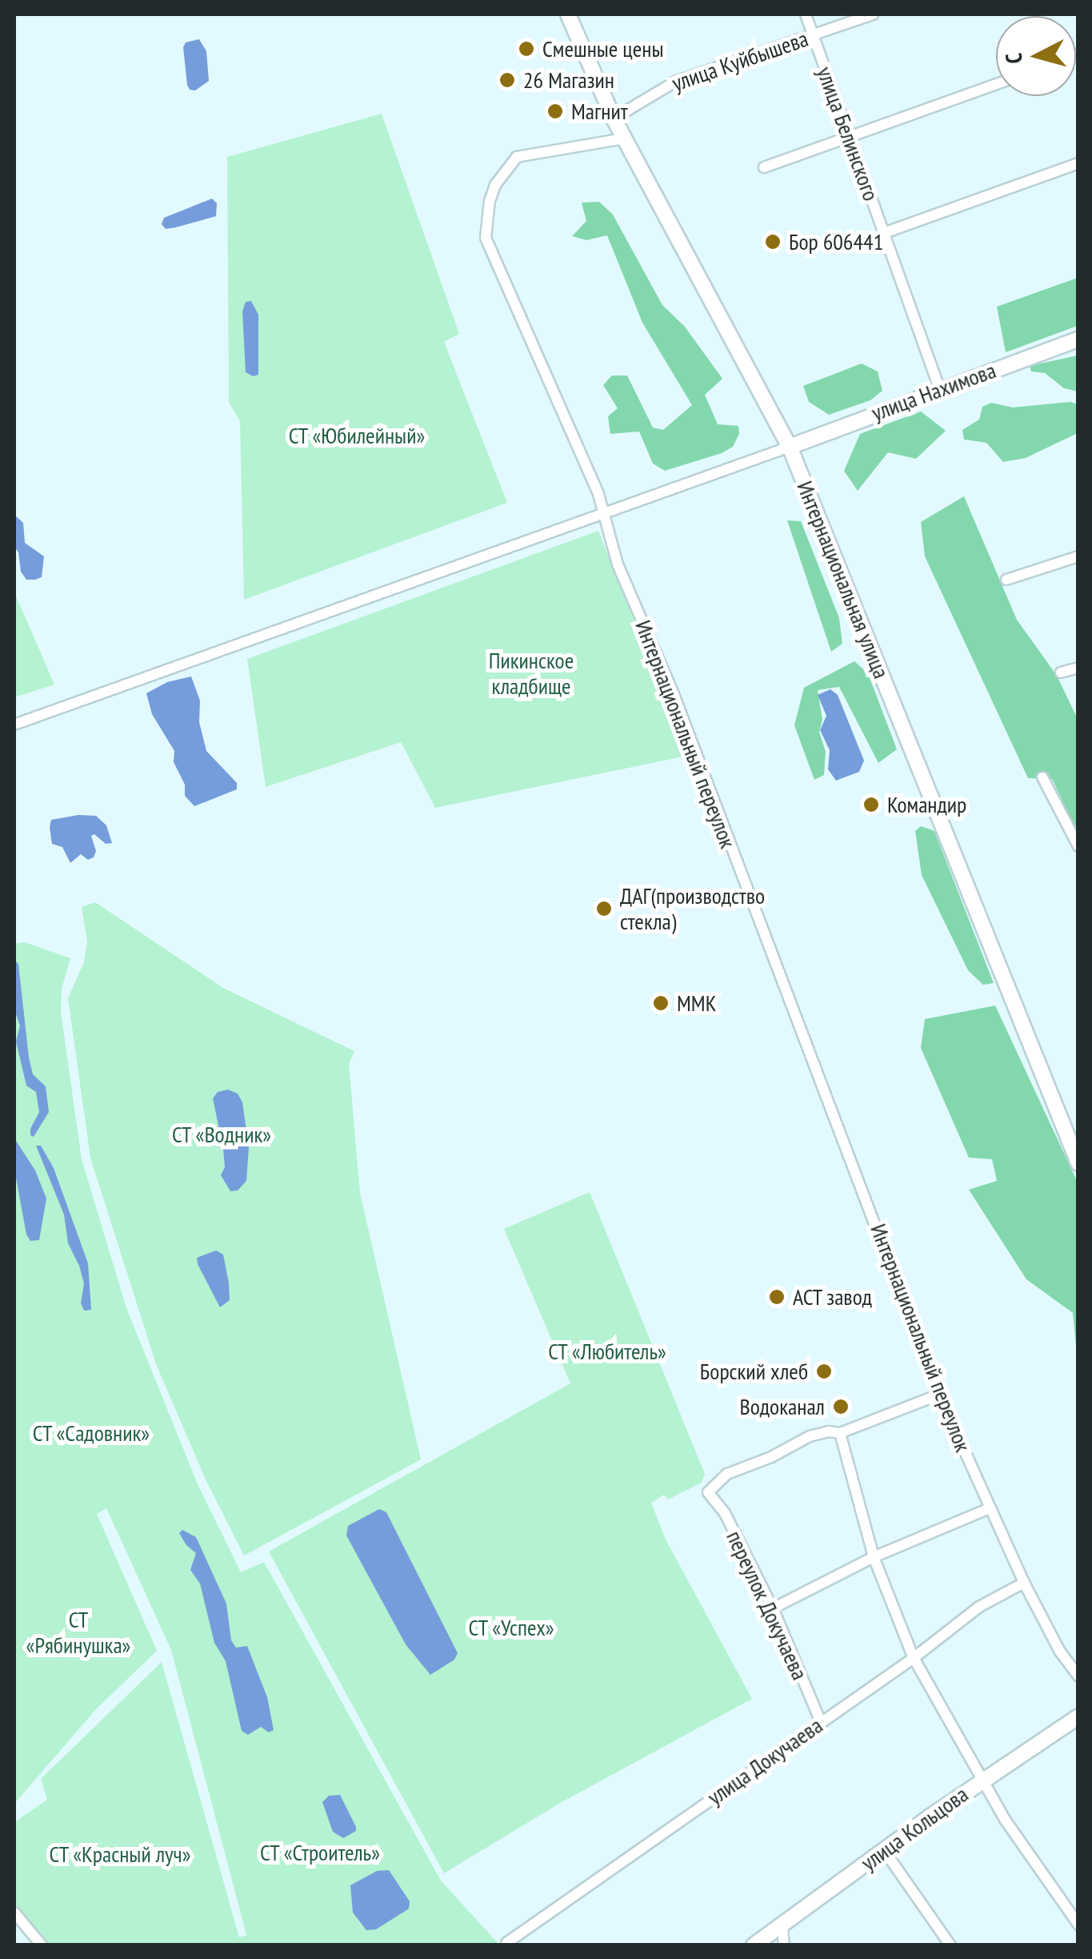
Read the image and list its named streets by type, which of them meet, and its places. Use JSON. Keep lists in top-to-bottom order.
{
  "streets": {
    "main road": ["улица Нахимова", "Интернациональная улица", "улица Кольцова"],
    "street": [
      "улица Куйбышева",
      "улица Белинского",
      "Интернациональный переулок",
      "переулок Докучаева",
      "улица Докучаева"
    ]
  },
  "crossings": [
    ["улица Куйбышева", "улица Белинского"],
    ["улица Куйбышева", "Интернациональная улица"],
    ["улица Белинского", "улица Нахимова"],
    ["улица Нахимова", "Интернациональная улица"],
    ["Интернациональная улица", "Интернациональный переулок"],
    ["Интернациональный переулок", "улица Докучаева"],
    ["переулок Докучаева", "улица Докучаева"]
  ],
  "parks": [
    "СТ «Юбилейный»",
    "Пикинское кладбище",
    "СТ «Водник»",
    "СТ «Любитель»",
    "СТ «Садовник»",
    "СТ «Рябинушка»",
    "СТ «Успех»",
    "СТ «Строитель»",
    "СТ «Красный луч»"
  ],
  "places": [
    "Смешные цены",
    "26 Магазин",
    "Магнит",
    "Бор 606441",
    "Командир",
    "ДАГ(производство стекла)",
    "ММК",
    "АСТ завод",
    "Борский хлеб",
    "Водоканал"
  ],
  "north": "left"
}
